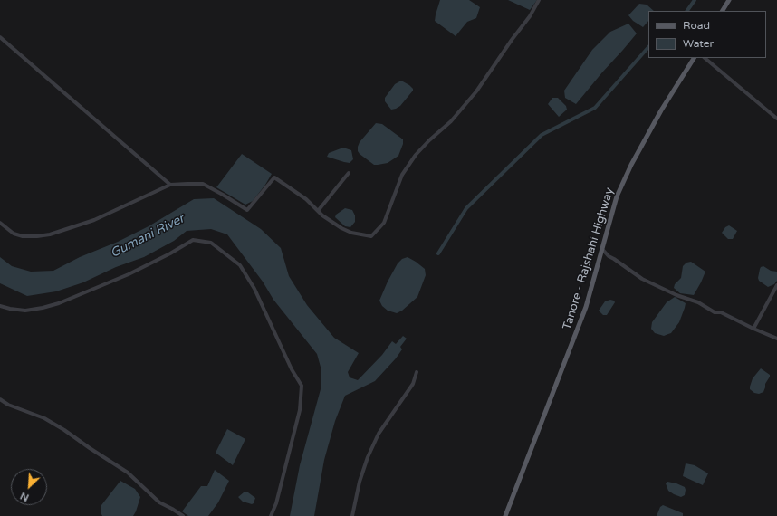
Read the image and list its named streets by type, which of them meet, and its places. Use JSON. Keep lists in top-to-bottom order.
{
  "streets": {
    "main road": ["Tanore - Rajshahi Highway"]
  },
  "water": ["Gumani River"],
  "legend": ["Road", "Water"],
  "north": "bottom left"
}
